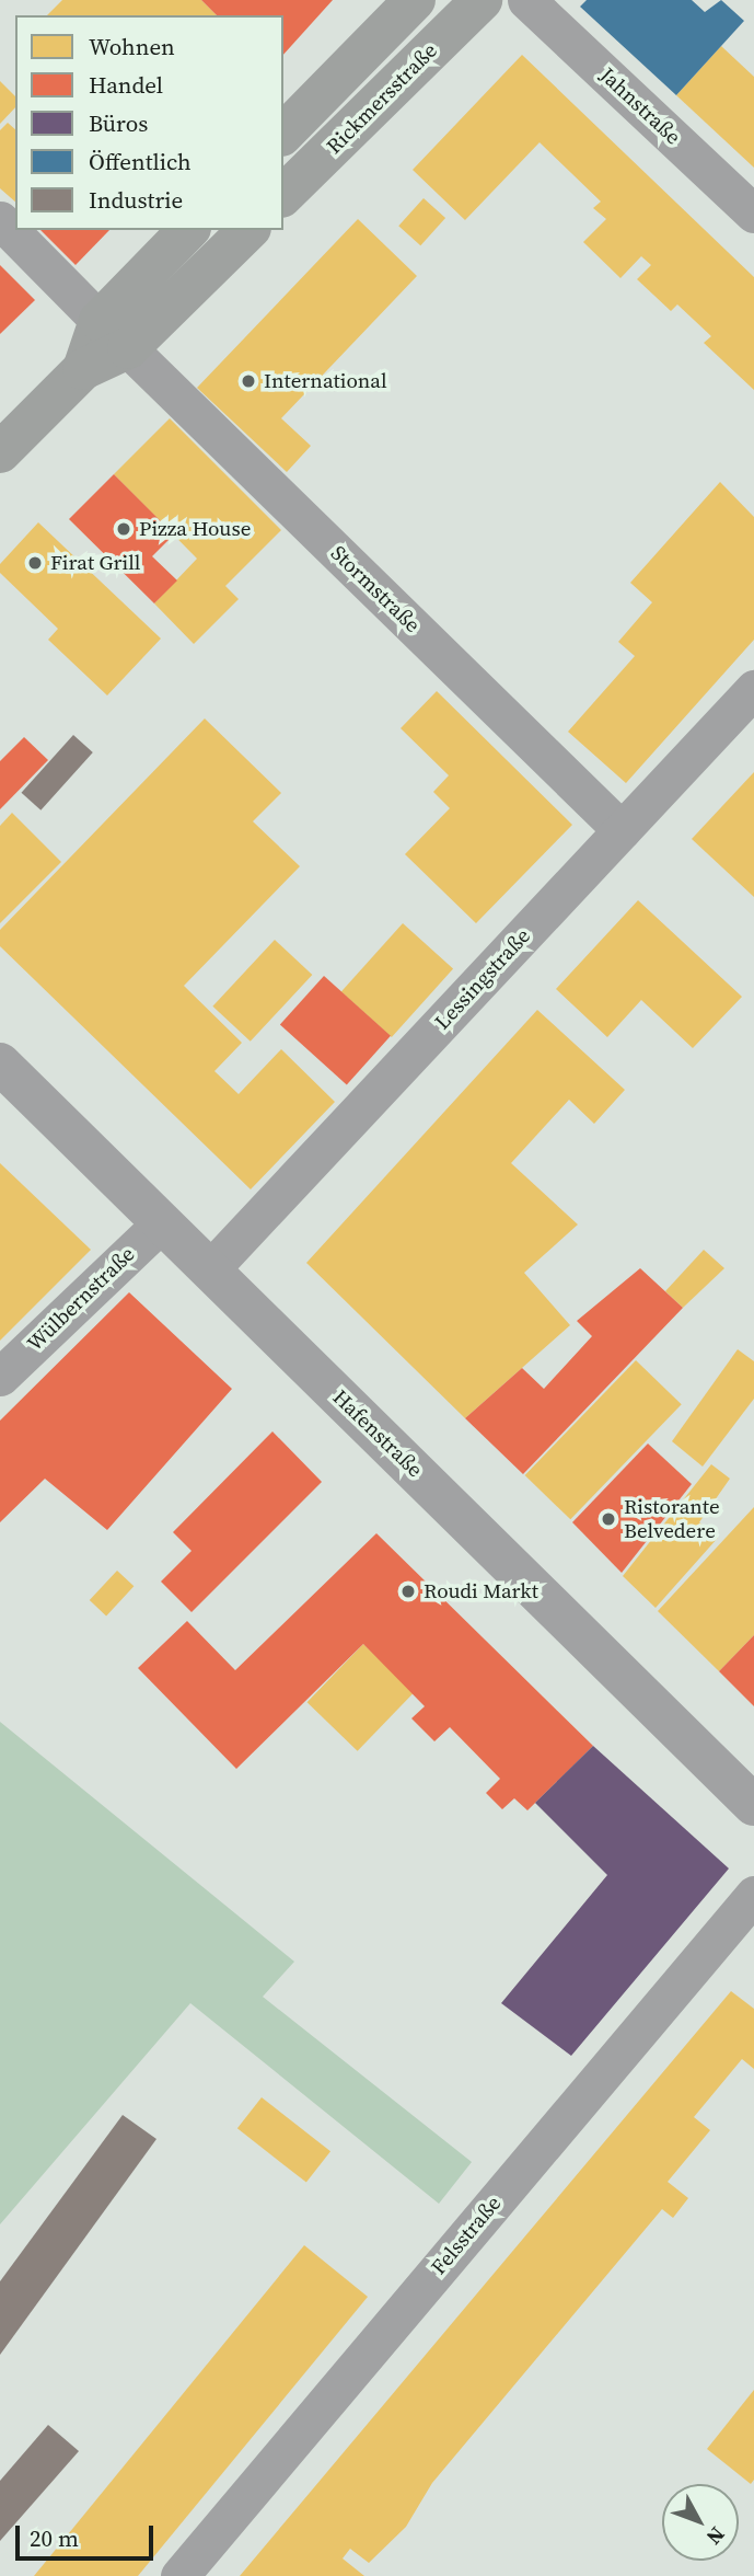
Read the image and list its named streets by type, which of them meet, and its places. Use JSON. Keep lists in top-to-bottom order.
{
  "streets": {
    "main road": ["Rickmersstraße"],
    "street": [
      "Jahnstraße",
      "Stormstraße",
      "Lessingstraße",
      "Wülbernstraße",
      "Hafenstraße",
      "Felsstraße"
    ]
  },
  "crossings": [
    ["Stormstraße", "Lessingstraße"],
    ["Lessingstraße", "Hafenstraße"],
    ["Wülbernstraße", "Hafenstraße"]
  ],
  "places": [
    "International",
    "Pizza House",
    "Firat Grill",
    "Ristorante Belvedere",
    "Roudi Markt"
  ],
  "legend": [
    "Wohnen",
    "Handel",
    "Büros",
    "Öffentlich",
    "Industrie"
  ],
  "scale_bar": "20 m",
  "north": "bottom right"
}
